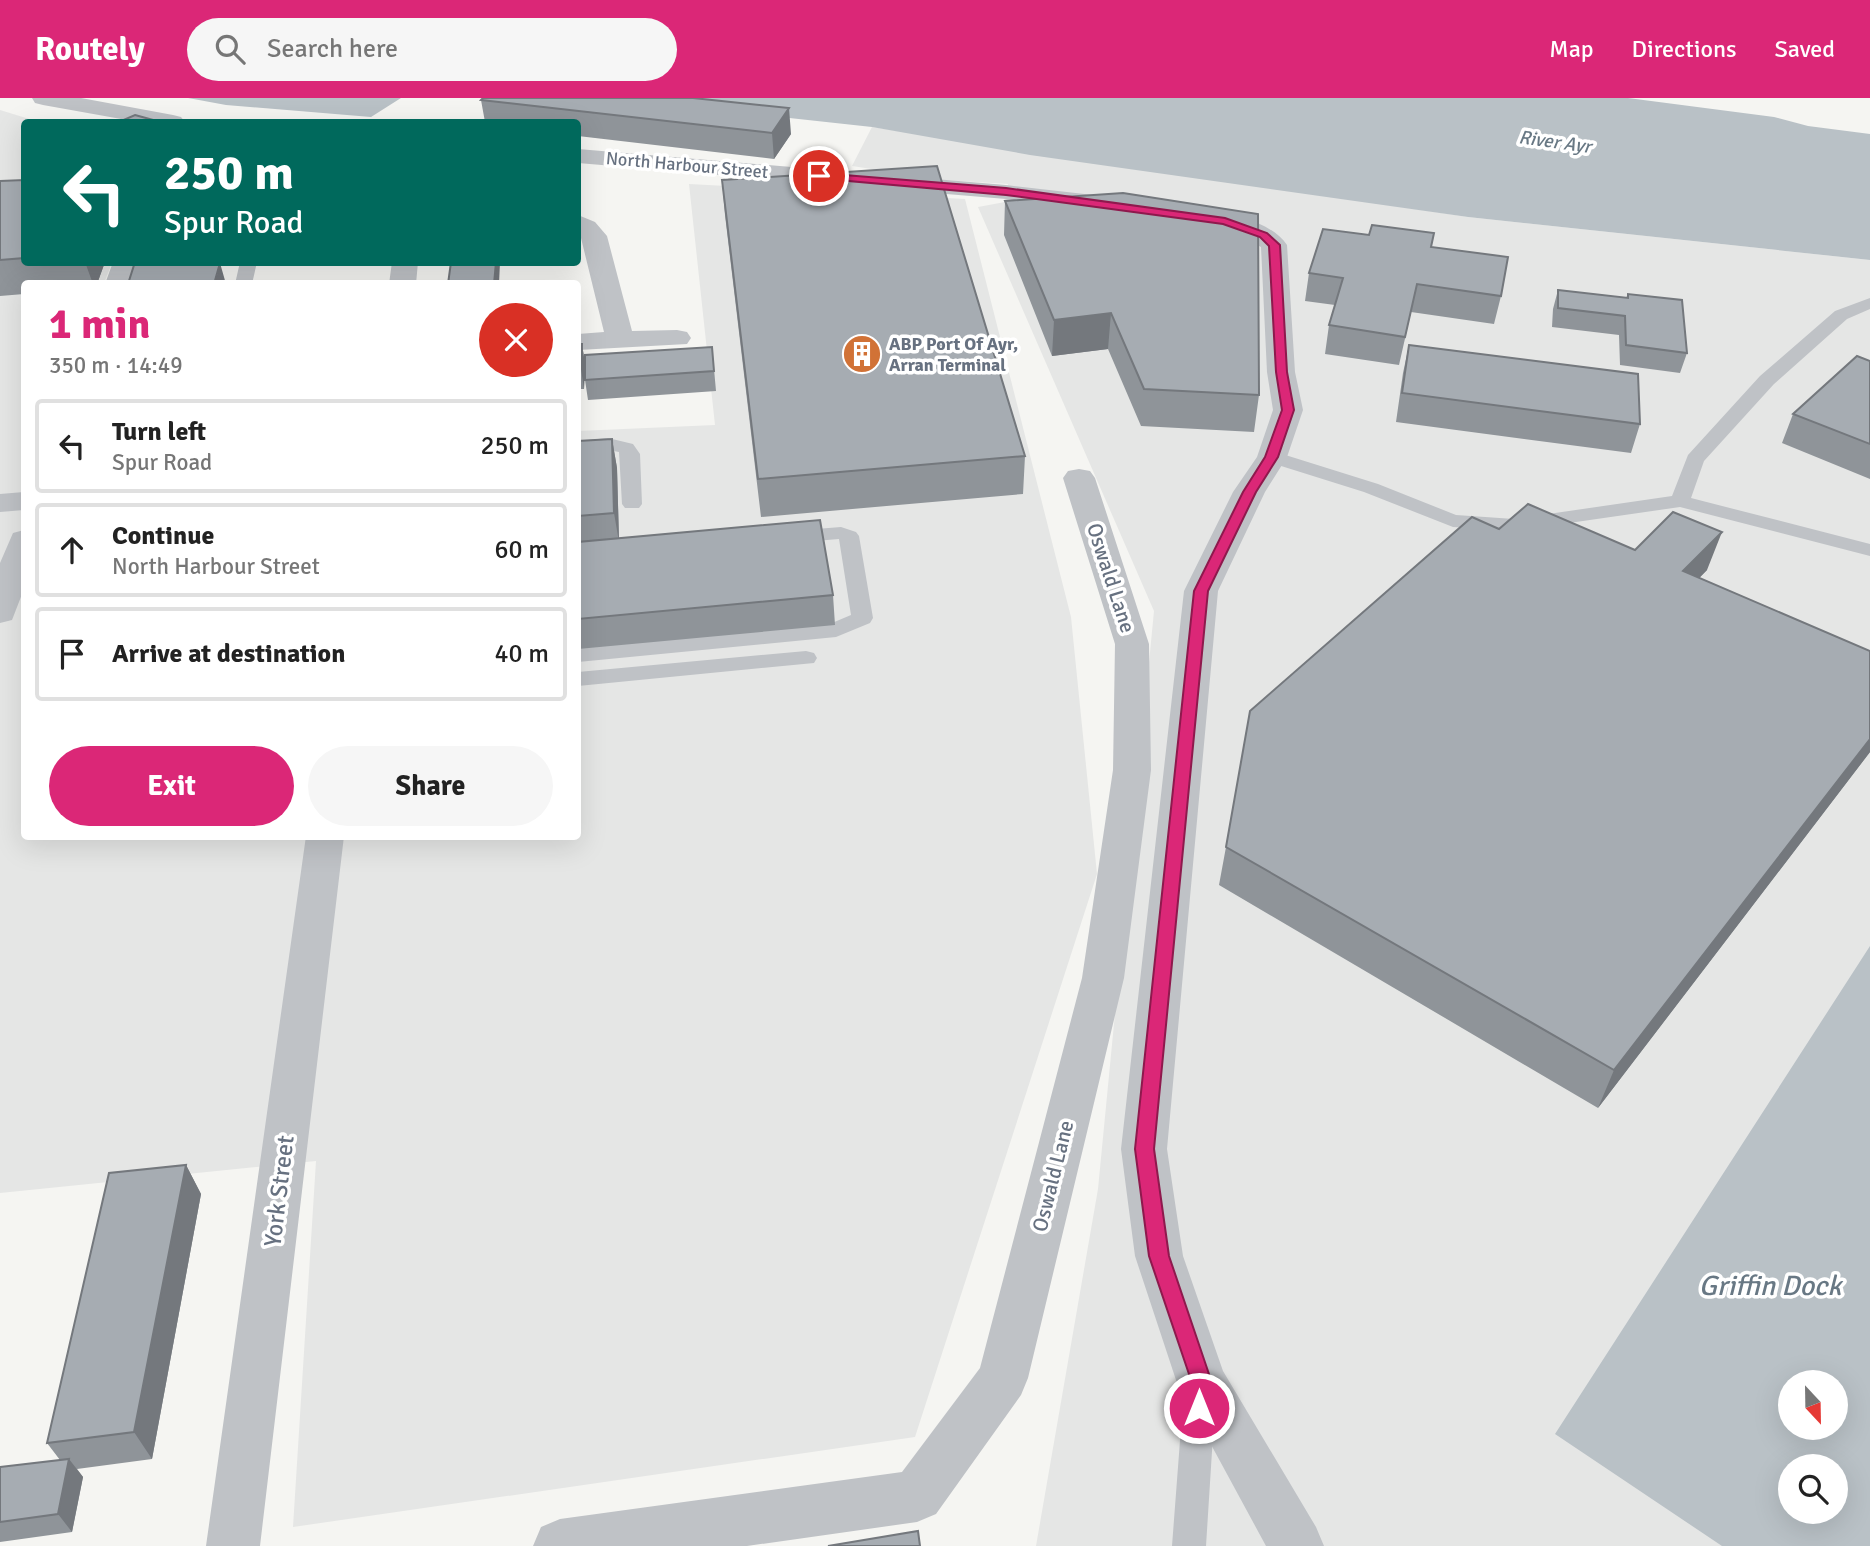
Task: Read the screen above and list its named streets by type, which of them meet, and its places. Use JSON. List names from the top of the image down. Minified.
{"streets":{"street":["North Harbour Street","Oswald Lane","York Street"]},"water":["River Ayr","Griffin Dock"],"places":{"building":["ABP Port Of Ayr, Arran Terminal"]},"north":"bottom","page":{"header":"Routely","search":"Search here","nav":["Map","Directions","Saved"],"turn":["250 m","Spur Road"],"heading":["1 min","350 m · 14:49"],"list":[{"name":"Turn left","note":"Spur Road","value":"250 m"},{"name":"Continue","note":"North Harbour Street","value":"60 m"},{"name":"Arrive at destination","value":"40 m"}],"buttons":["Exit","Share"]}}
